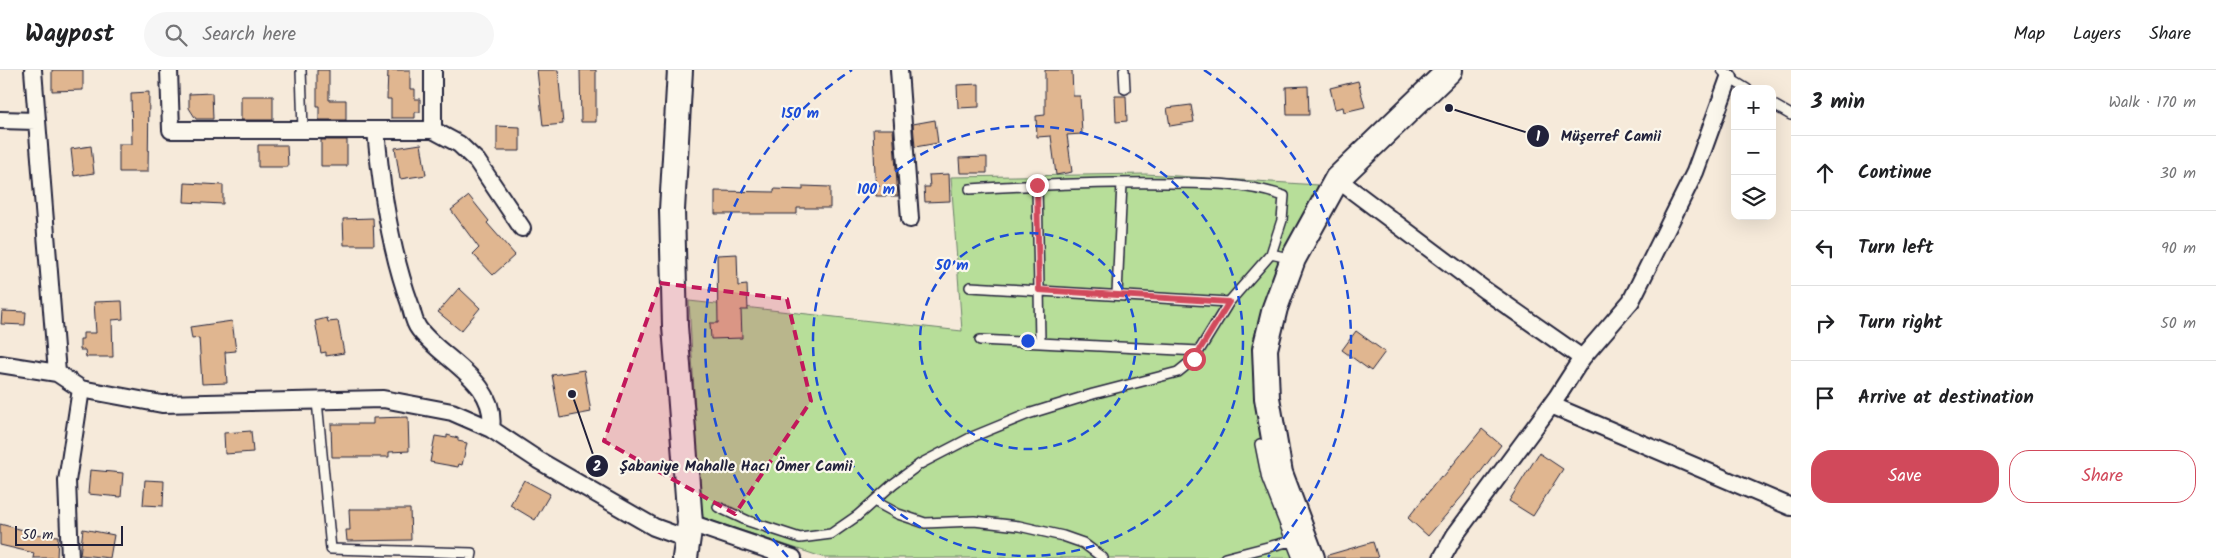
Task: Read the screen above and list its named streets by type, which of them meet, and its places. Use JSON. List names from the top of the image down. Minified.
{"places":["Müşerref Camii","Şabaniye Mahalle Hacı Ömer Camii"],"scale_bar":"50 m","page":{"header":"Waypost","search":"Search here","nav":["Map","Layers","Share"],"heading":["3 min","Walk · 170 m"],"map_buttons":["+","−"],"list":[["Continue","30 m"],["Turn left","90 m"],["Turn right","50 m"],"Arrive at destination"],"buttons":["Save","Share"],"scale":"50 m"},"rings":["150 m","100 m","50 m"]}
